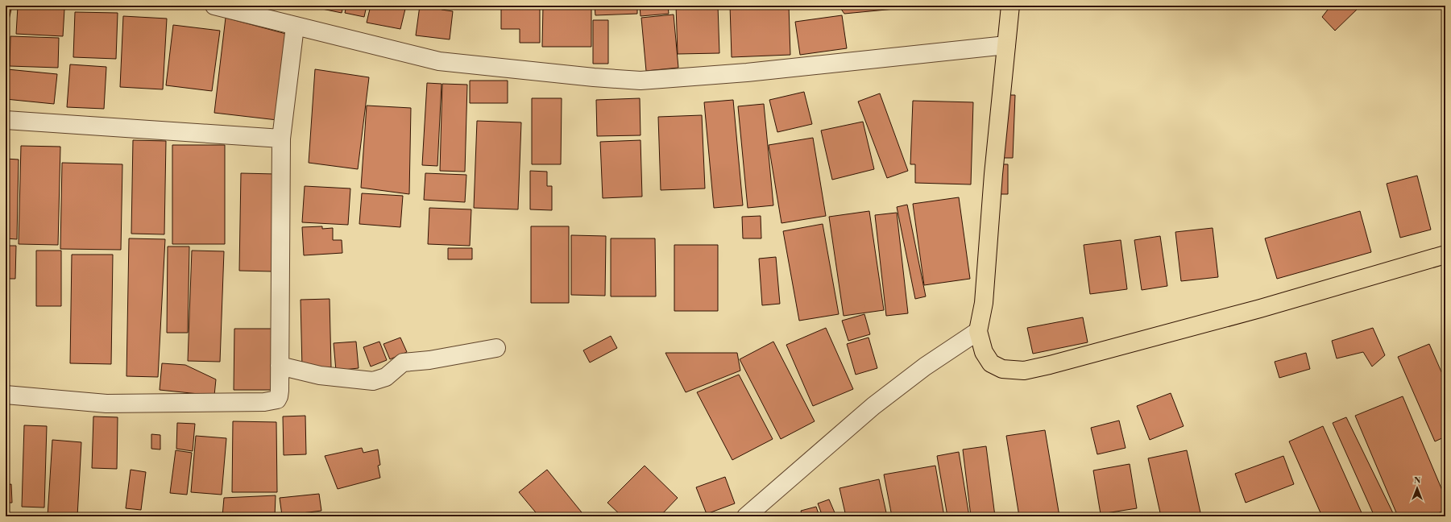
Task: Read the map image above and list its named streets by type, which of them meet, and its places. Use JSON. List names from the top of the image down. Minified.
{"north":"top"}
